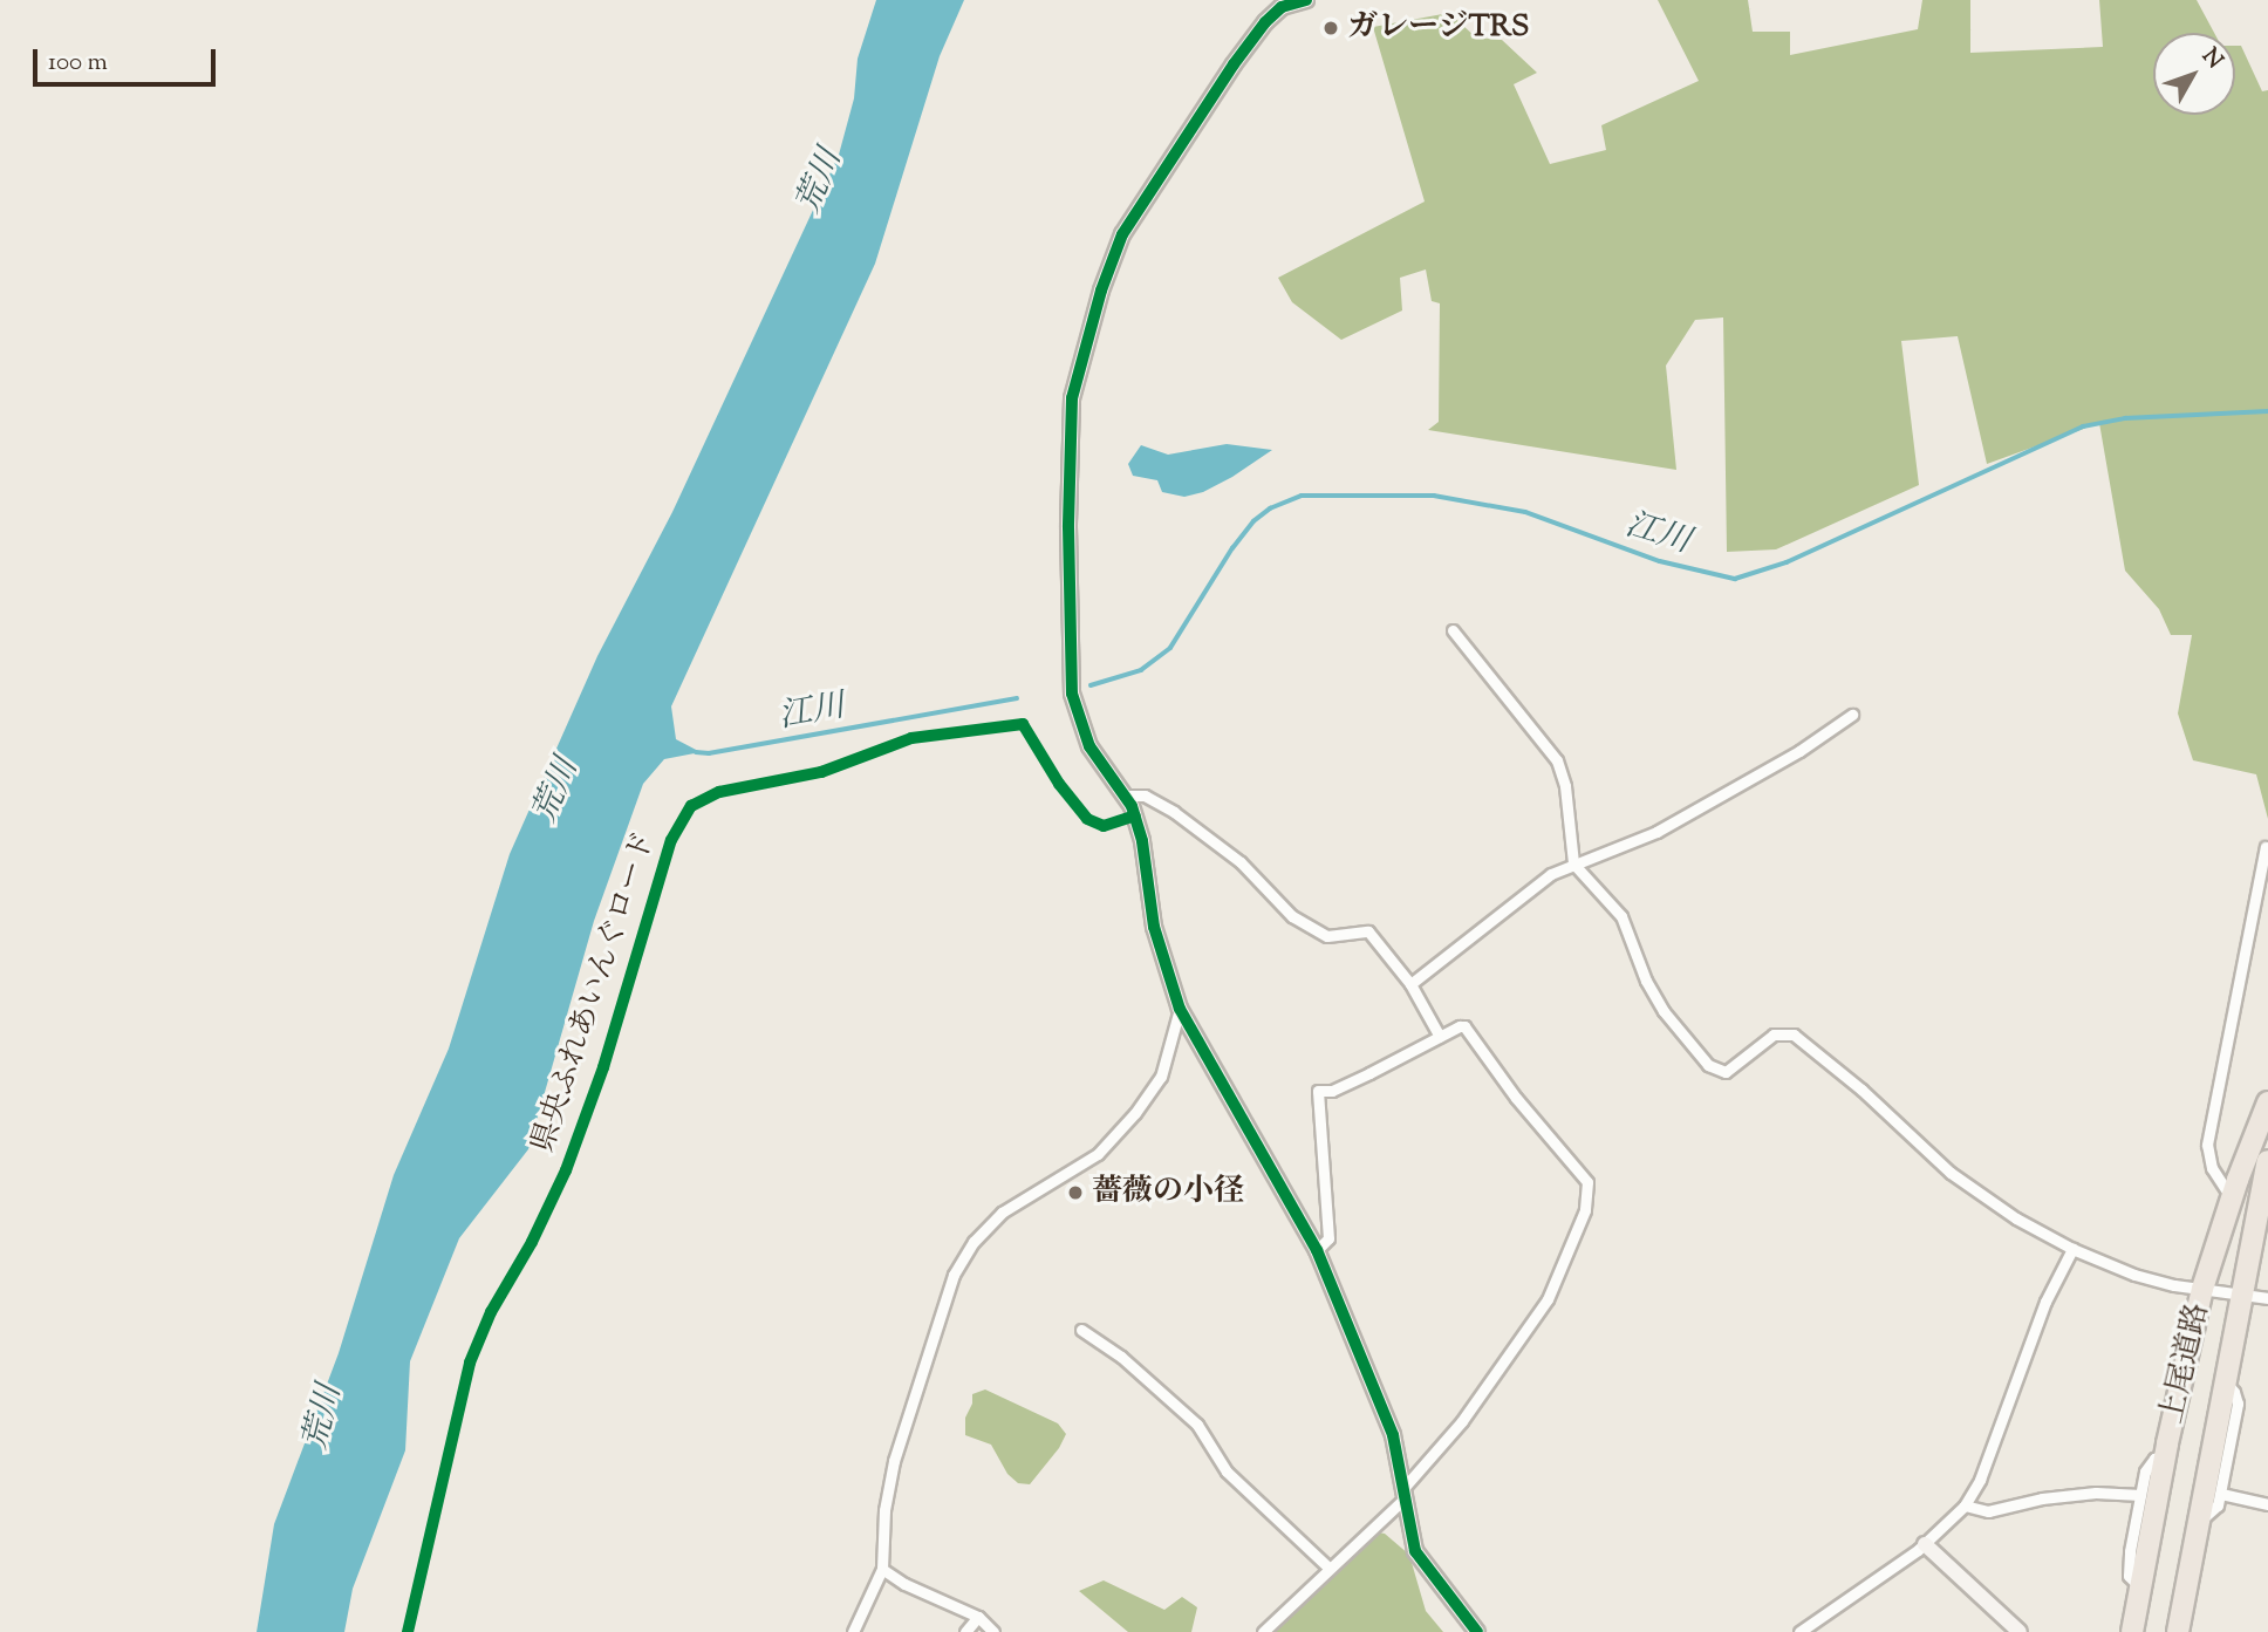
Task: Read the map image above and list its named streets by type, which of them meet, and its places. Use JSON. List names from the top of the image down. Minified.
{"streets":{"highway":["上尾道路"],"cycle path":["県央ふれあいんぐロード"]},"water":["荒川","江川"],"places":["ガレージTRS","薔薇の小径"],"scale_bar":"100 m","north":"top right"}
